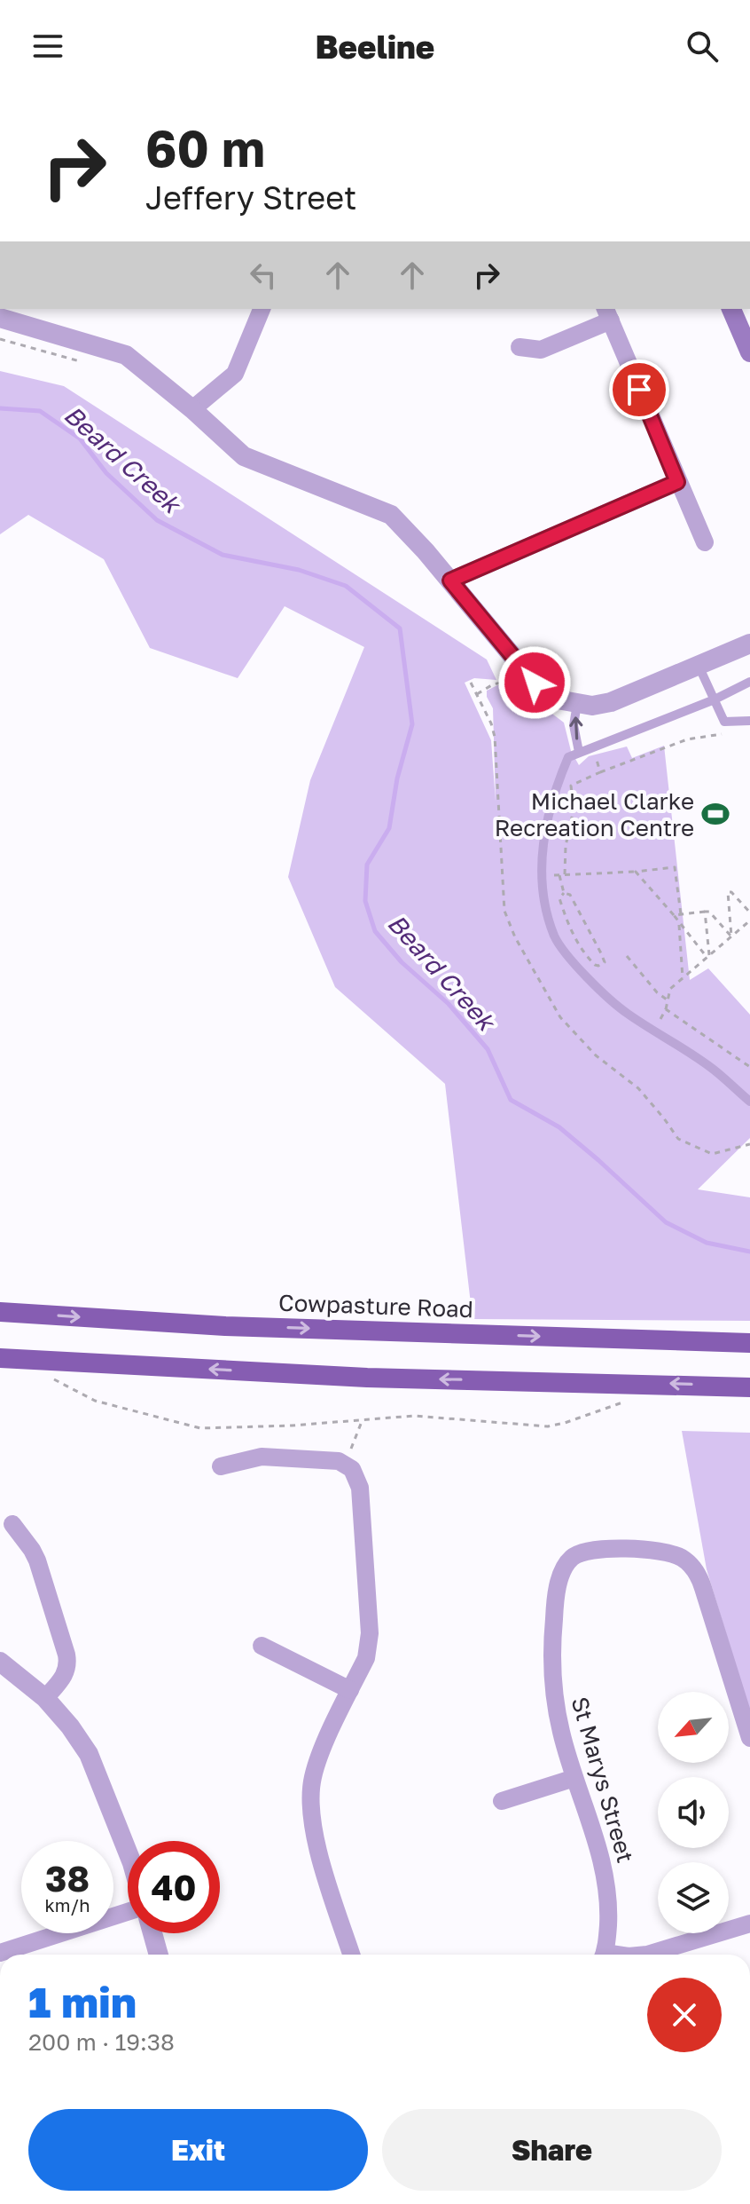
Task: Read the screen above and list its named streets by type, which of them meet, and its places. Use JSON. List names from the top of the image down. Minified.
{"streets":{"main road":["Cowpasture Road"],"street":["St Marys Street"]},"water":["Beard Creek"],"places":{"sports":["Michael Clarke Recreation Centre"]},"north":"bottom left","page":{"header":"Beeline","turn":["60 m","Jeffery Street"],"speed":"38 km/h","limit":"40","heading":["1 min","200 m · 19:38"],"buttons":["Exit","Share"]}}
